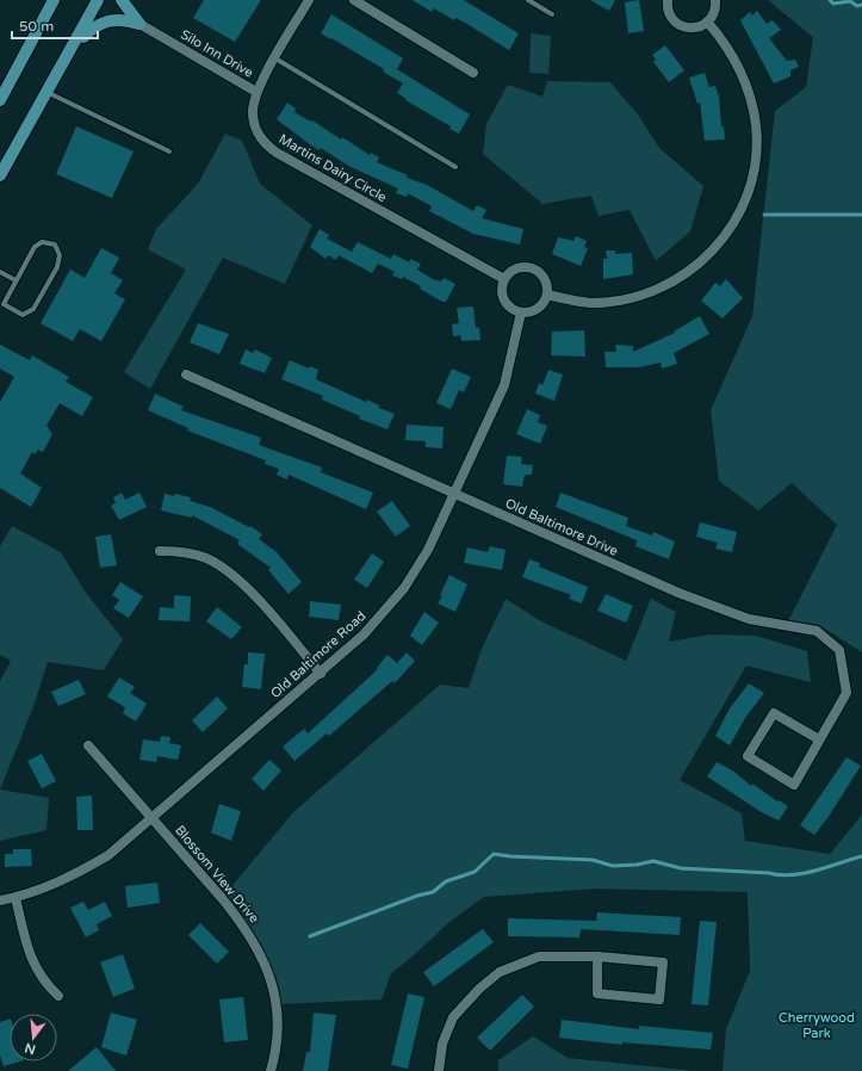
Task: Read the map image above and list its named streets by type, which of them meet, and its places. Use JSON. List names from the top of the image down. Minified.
{"streets":{"street":["Silo Inn Drive","Martins Dairy Circle","Old Baltimore Drive","Old Baltimore Road","Blossom View Drive"]},"crossings":[["Silo Inn Drive","Martins Dairy Circle"],["Martins Dairy Circle","Old Baltimore Road"],["Old Baltimore Drive","Old Baltimore Road"],["Old Baltimore Road","Blossom View Drive"]],"parks":["Cherrywood Park"],"scale_bar":"50 m","north":"bottom"}
